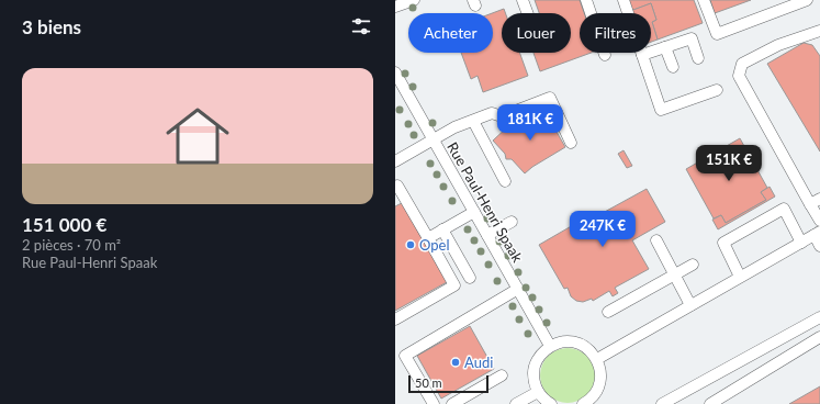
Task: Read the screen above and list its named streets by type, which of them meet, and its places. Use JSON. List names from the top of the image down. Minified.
{"streets":{"street":["Rue Paul-Henri Spaak"]},"places":["Opel","Audi"],"scale_bar":"50 m","page":{"heading":"3 biens","chip":["Acheter","Louer","Filtres"],"list":[{"name":"151 000 €","note":"2 pièces · 70 m² · Rue Paul-Henri Spaak"}],"price":["181K €","151K €","247K €"],"scale":"50 m"}}
